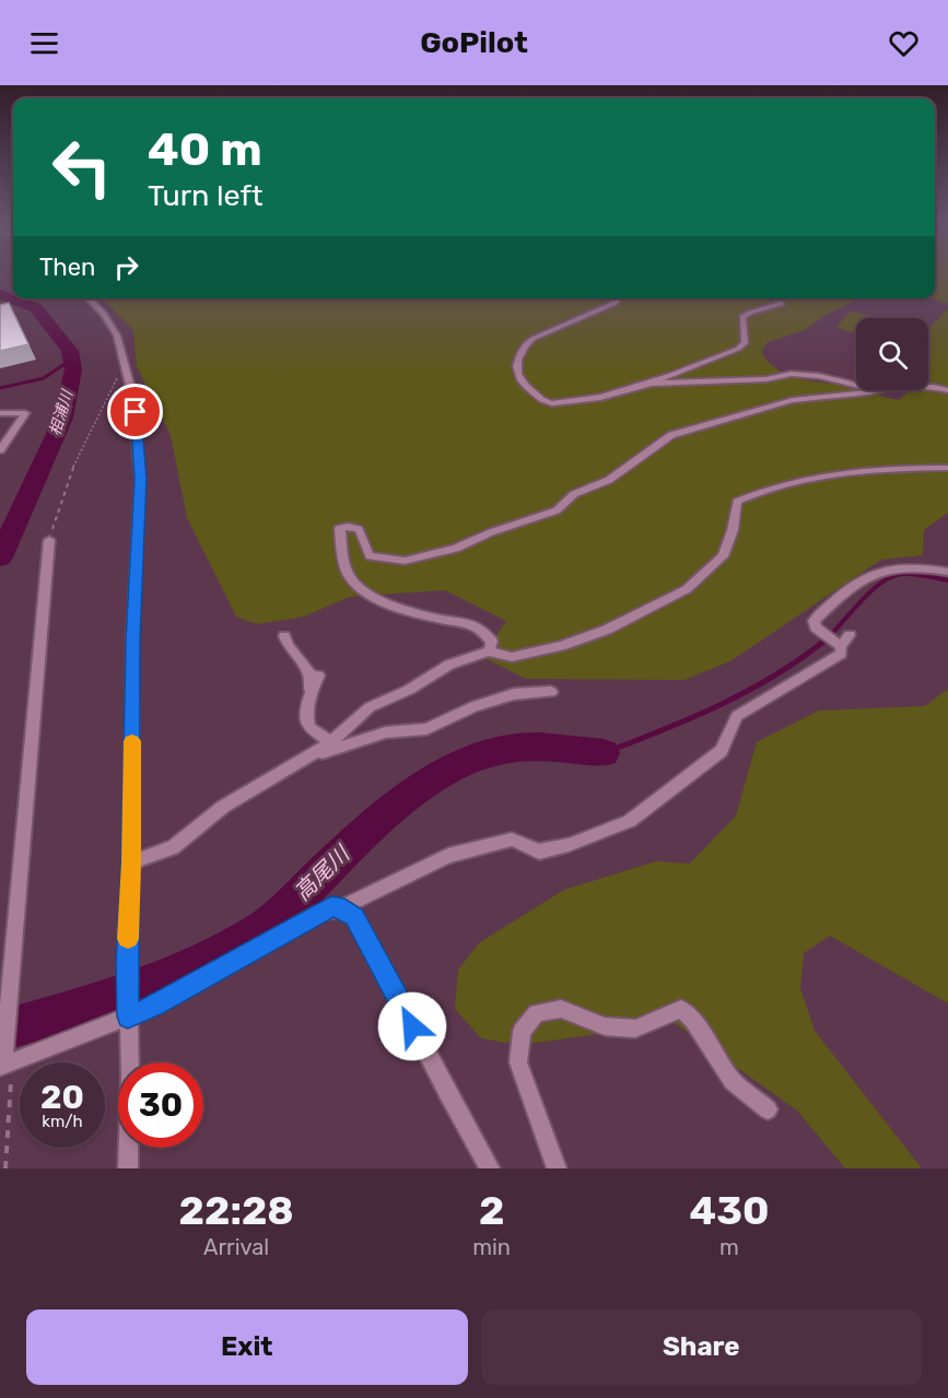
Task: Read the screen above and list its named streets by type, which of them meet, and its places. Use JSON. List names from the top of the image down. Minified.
{"water":["相浦川","高尾川"],"page":{"header":"GoPilot","turn":["40 m","Turn left"],"then":"Then","speed":"20 km/h","limit":"30","eta":["22:28","Arrival","2","min","430","m"],"buttons":["Exit","Share"]}}
